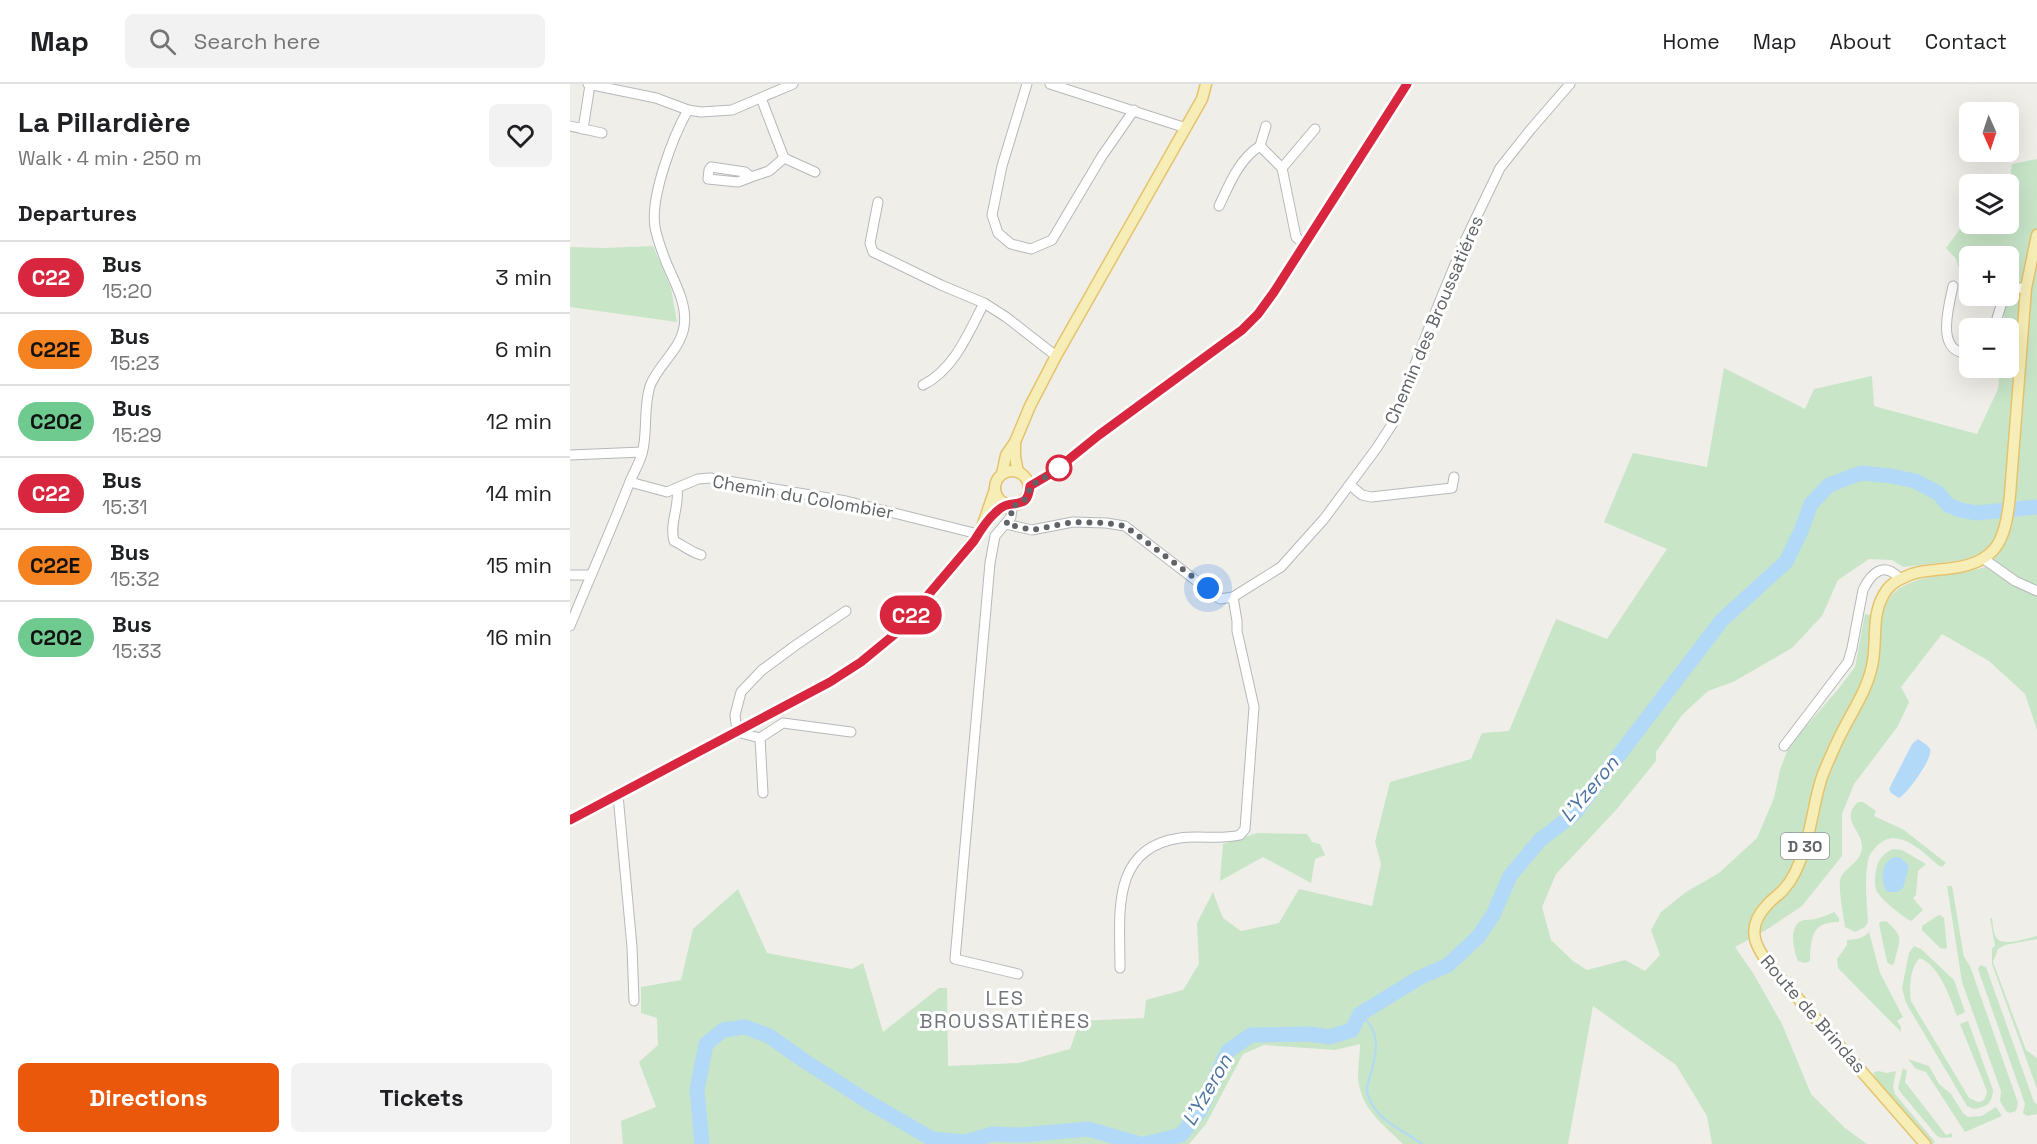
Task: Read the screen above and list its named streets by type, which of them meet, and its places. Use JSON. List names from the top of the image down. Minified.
{"streets":{"main road":["D 30","Route de Brindas"],"street":["Chemin des Broussatiéres","Chemin du Colombier"]},"districts":["LES BROUSSATIÈRES"],"water":["L'Yzeron"],"lines":["bus line C22"],"north":"bottom","page":{"header":"Map","search":"Search here","nav":["Home","Map","About","Contact"],"heading":[["La Pillardière","Walk · 4 min · 250 m"],"Departures"],"on_map":"C22","map_buttons":["+","−"],"list":[{"mark":"C22","name":"Bus","note":"15:20","value":"3 min"},{"mark":"C22E","name":"Bus","note":"15:23","value":"6 min"},{"mark":"C202","name":"Bus","note":"15:29","value":"12 min"},{"mark":"C22","name":"Bus","note":"15:31","value":"14 min"},{"mark":"C22E","name":"Bus","note":"15:32","value":"15 min"},{"mark":"C202","name":"Bus","note":"15:33","value":"16 min"}],"buttons":["Directions","Tickets"]}}
